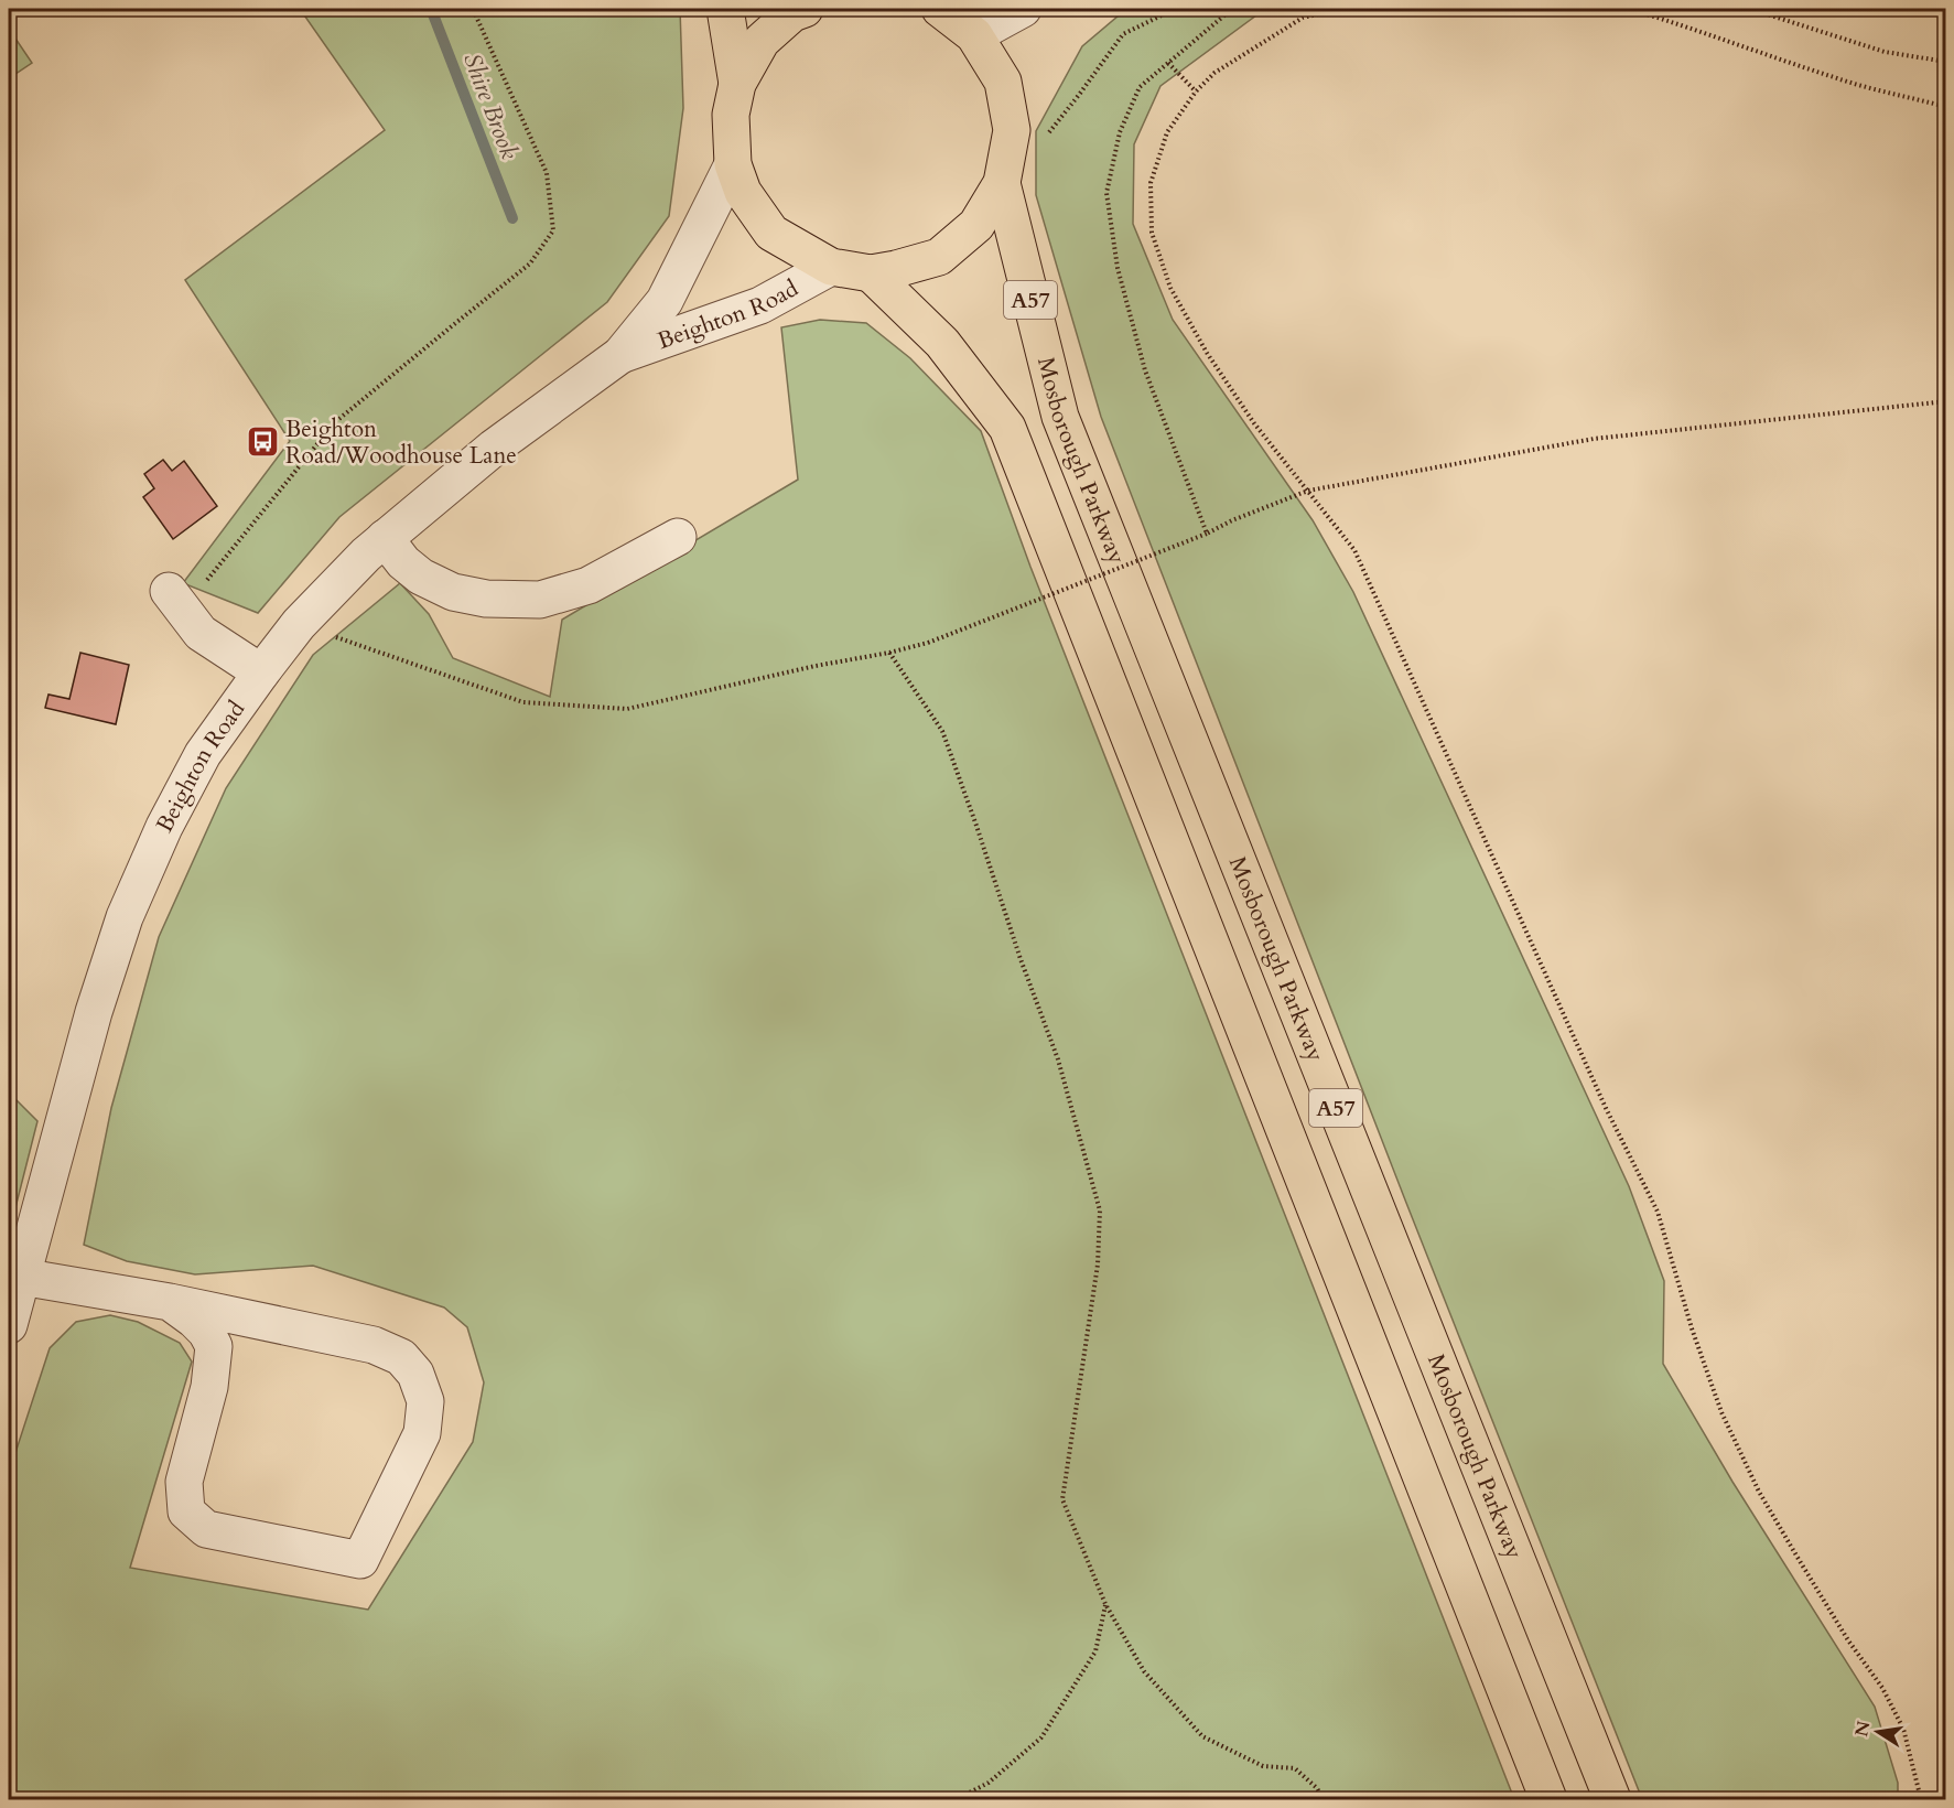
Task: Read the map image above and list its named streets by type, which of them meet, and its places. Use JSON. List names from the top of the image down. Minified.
{"streets":{"highway":["A57","Mosborough Parkway"],"street":["Beighton Road"]},"water":["Shire Brook"],"places":{"bus stop":["Beighton Road/Woodhouse Lane"]},"north":"left"}
